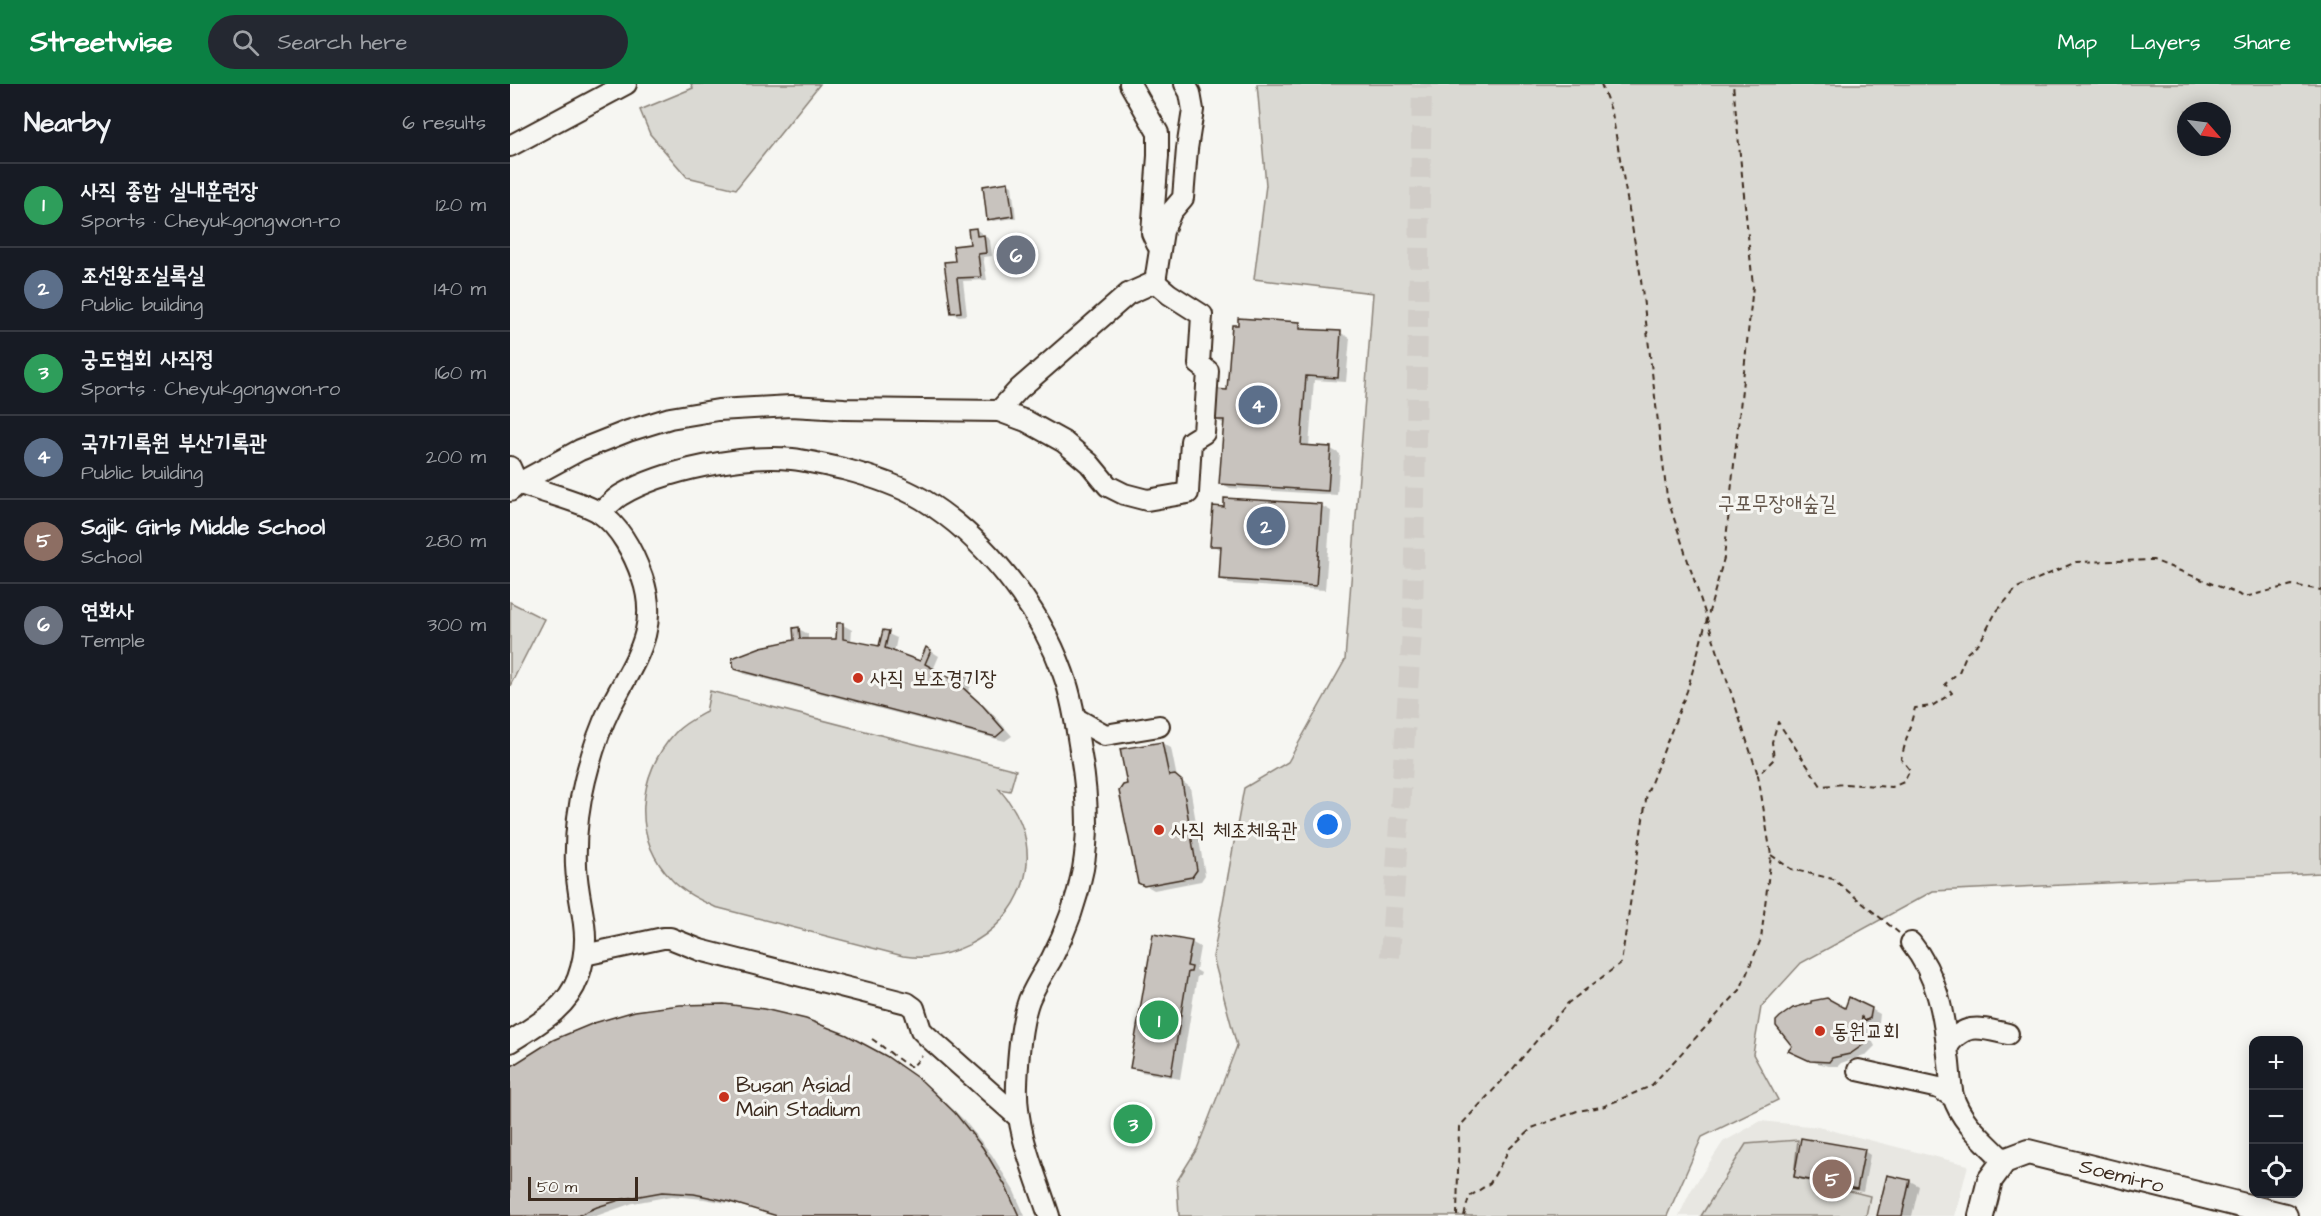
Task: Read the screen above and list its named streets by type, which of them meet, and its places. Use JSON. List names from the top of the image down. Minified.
{"streets":{"main road":["Soemi-ro"]},"parks":["구포무장애숲길"],"places":["사직 보조경기장","사직 체조체육관","동원교회","Busan Asiad Main Stadium"],"scale_bar":"50 m","north":"bottom right","page":{"header":"Streetwise","search":"Search here","nav":["Map","Layers","Share"],"heading":["Nearby","6 results"],"list":[{"mark":"1","name":"사직 종합 실내훈련장","note":"Sports · Cheyukgongwon-ro","value":"120 m"},{"mark":"2","name":"조선왕조실록실","note":"Public building","value":"140 m"},{"mark":"3","name":"궁도협회 사직정","note":"Sports · Cheyukgongwon-ro","value":"160 m"},{"mark":"4","name":"국가기록원 부산기록관","note":"Public building","value":"200 m"},{"mark":"5","name":"Sajik Girls Middle School","note":"School","value":"280 m"},{"mark":"6","name":"연화사","note":"Temple","value":"300 m"}],"pins":["6","4","2","1","3","5"],"map_buttons":["+","−"],"scale":"50 m"}}
